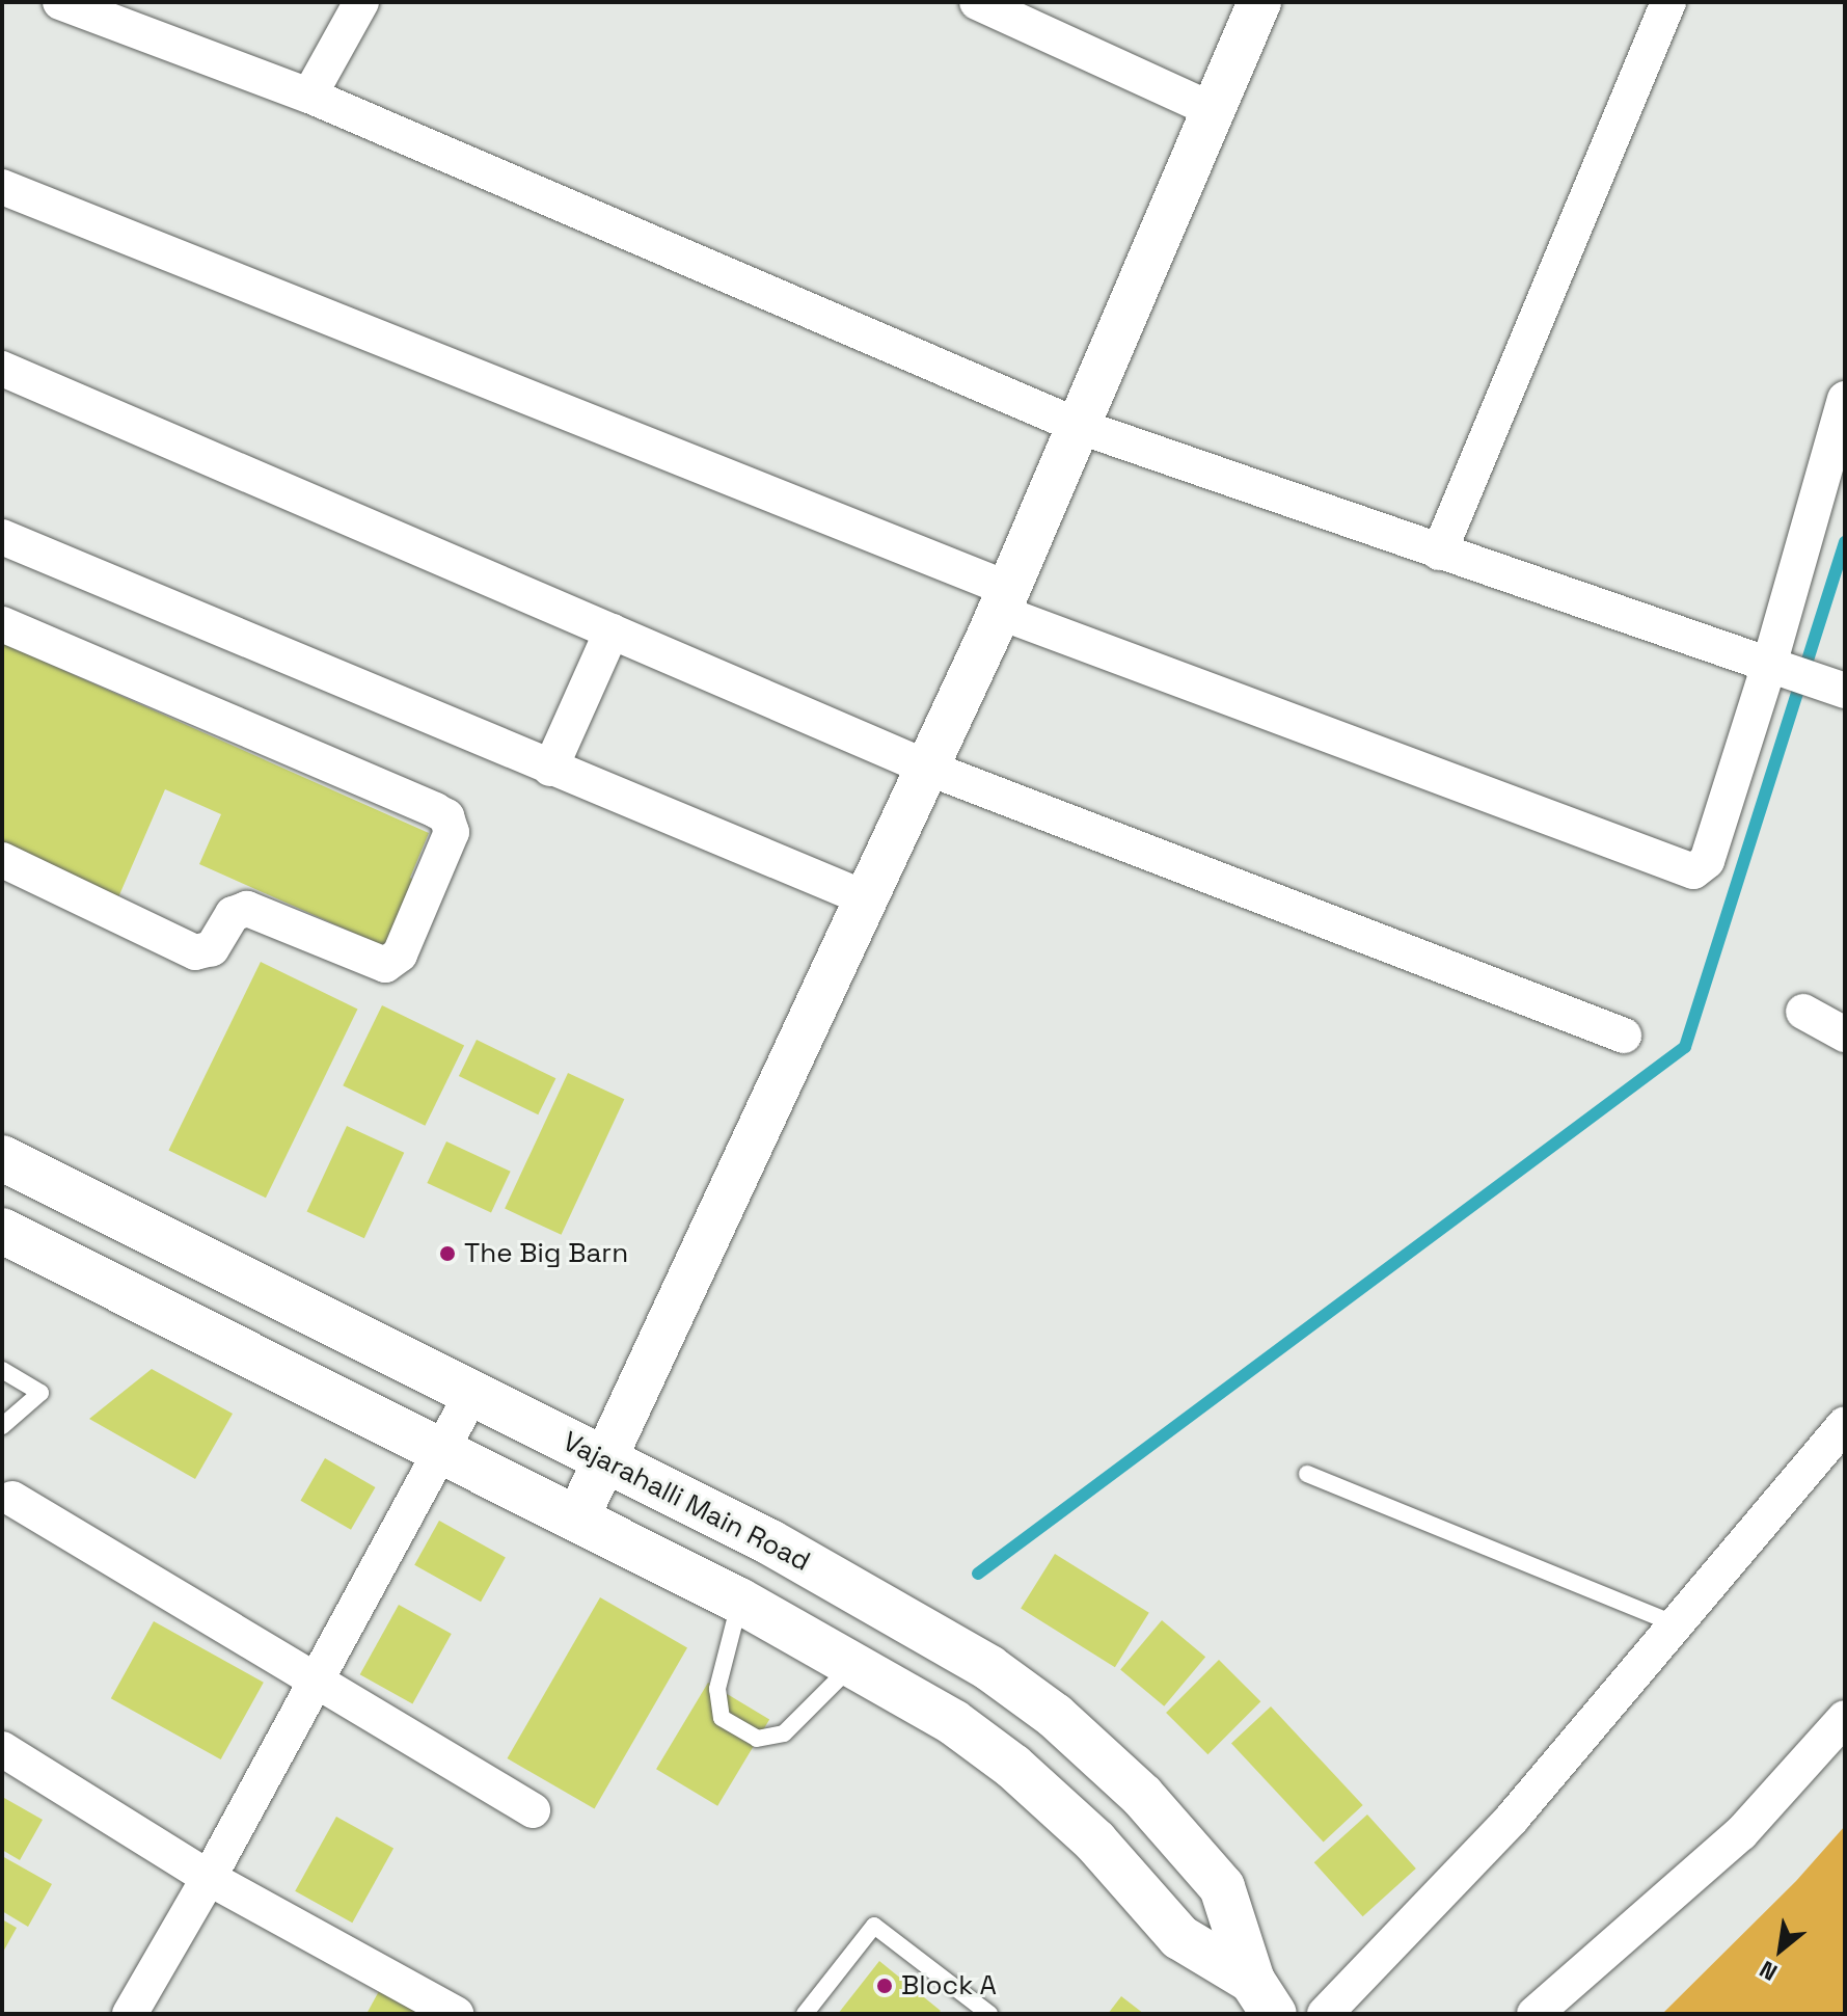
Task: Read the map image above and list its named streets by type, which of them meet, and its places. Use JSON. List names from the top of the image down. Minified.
{"streets":{"main road":["Vajarahalli Main Road"]},"places":["The Big Barn","Block A"],"north":"bottom left"}
